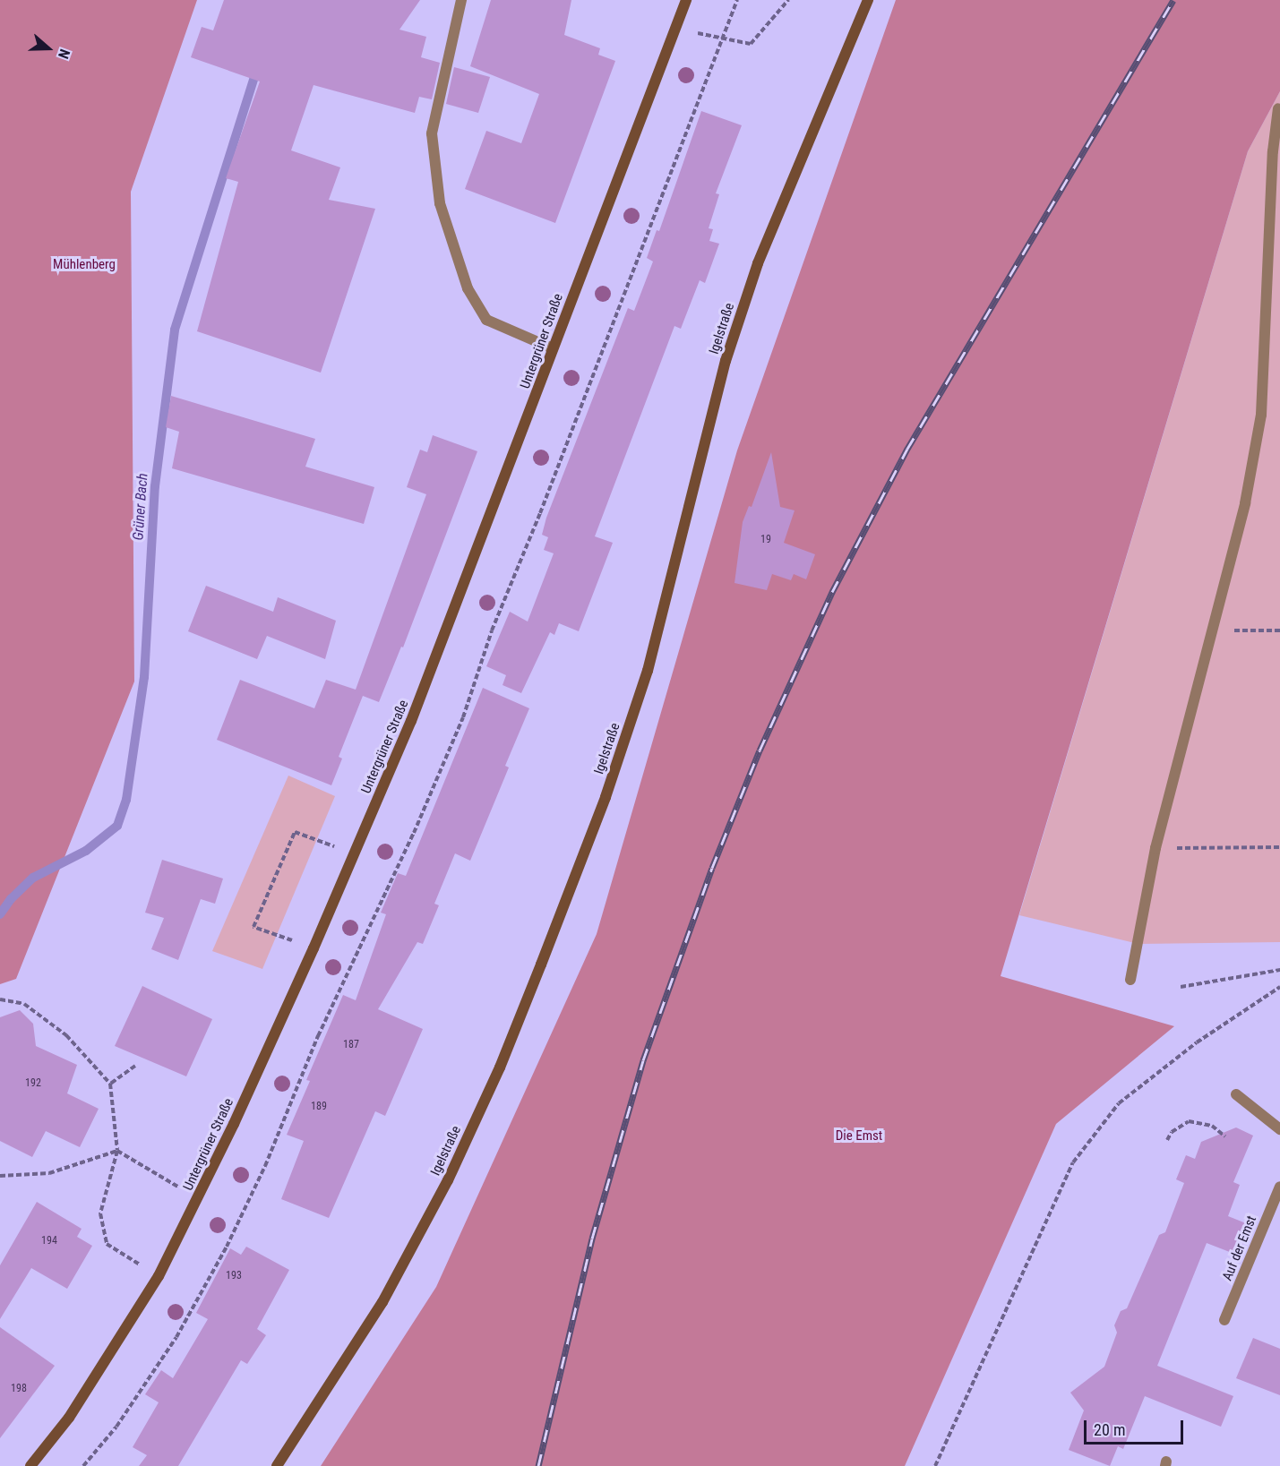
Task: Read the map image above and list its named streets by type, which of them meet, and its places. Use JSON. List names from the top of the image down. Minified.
{"streets":{"main road":["Igelstraße","Untergrüner Straße"],"street":["Auf der Emst"]},"water":["Grüner Bach"],"parks":["Mühlenberg","Die Emst"],"house_numbers":["19","187","192","189","194","193","198"],"scale_bar":"20 m","north":"right"}
